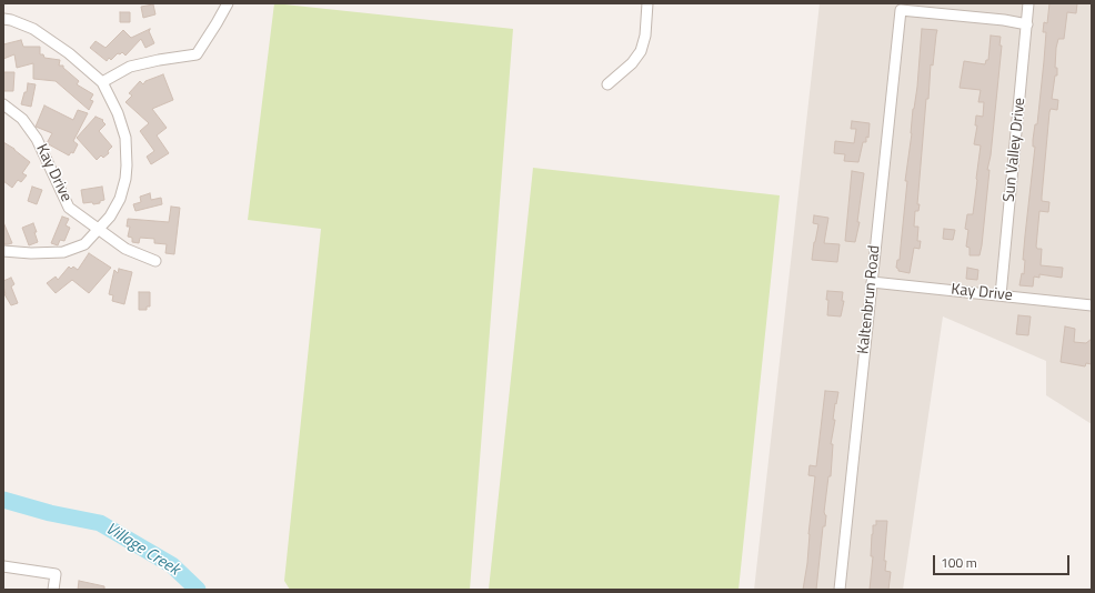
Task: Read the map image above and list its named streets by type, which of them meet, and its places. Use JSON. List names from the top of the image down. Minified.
{"streets":{"street":["Sun Valley Drive","Kay Drive","Kaltenbrun Road"]},"crossings":[["Sun Valley Drive","Kay Drive"],["Sun Valley Drive","Kaltenbrun Road"],["Kay Drive","Kaltenbrun Road"]],"water":["Village Creek"],"scale_bar":"100 m"}
